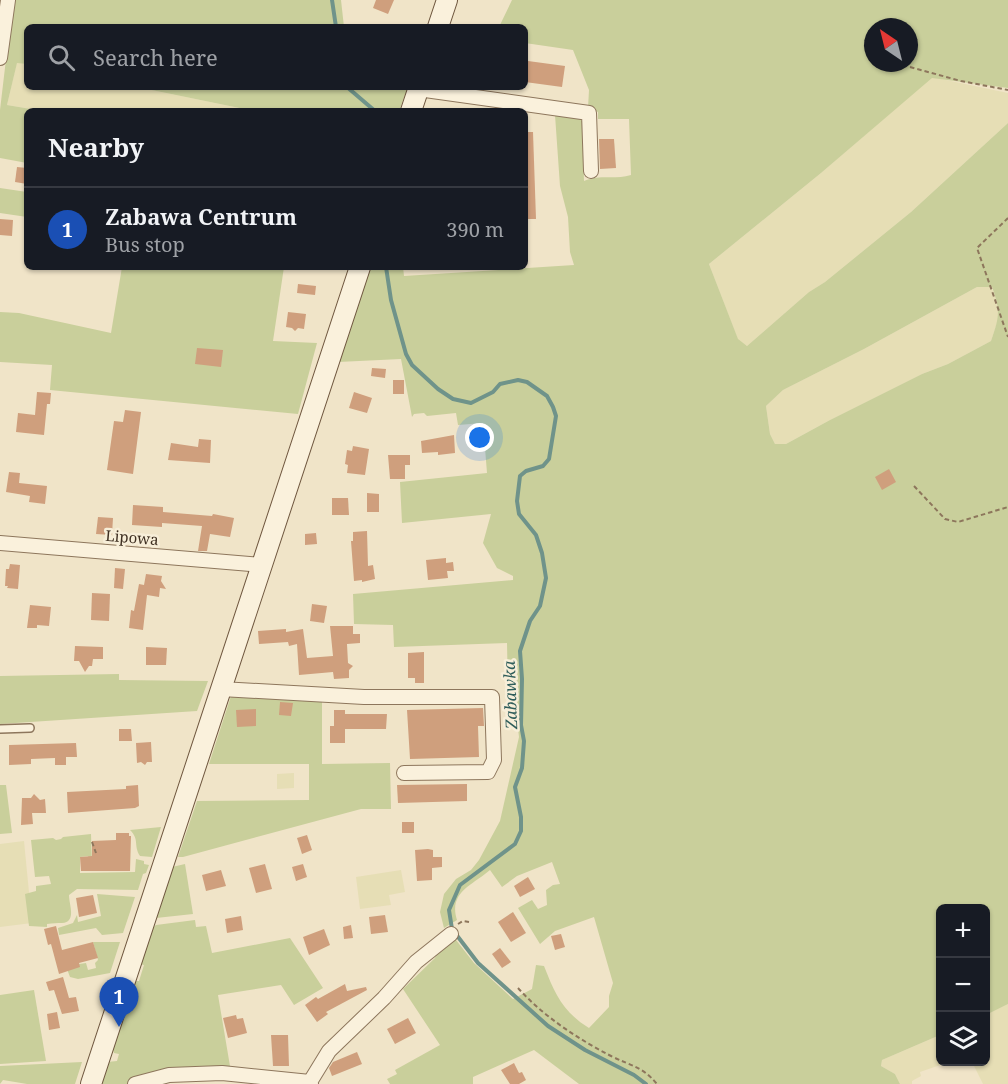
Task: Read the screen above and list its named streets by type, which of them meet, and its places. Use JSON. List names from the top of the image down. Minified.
{"streets":{"street":["Lipowa"]},"water":["Zabawka"],"north":"top left","page":{"search":"Search here","heading":"Nearby","list":[{"mark":"1","name":"Zabawa Centrum","note":"Bus stop","value":"390 m"}],"map_buttons":["+","−"],"pins":"1"}}
